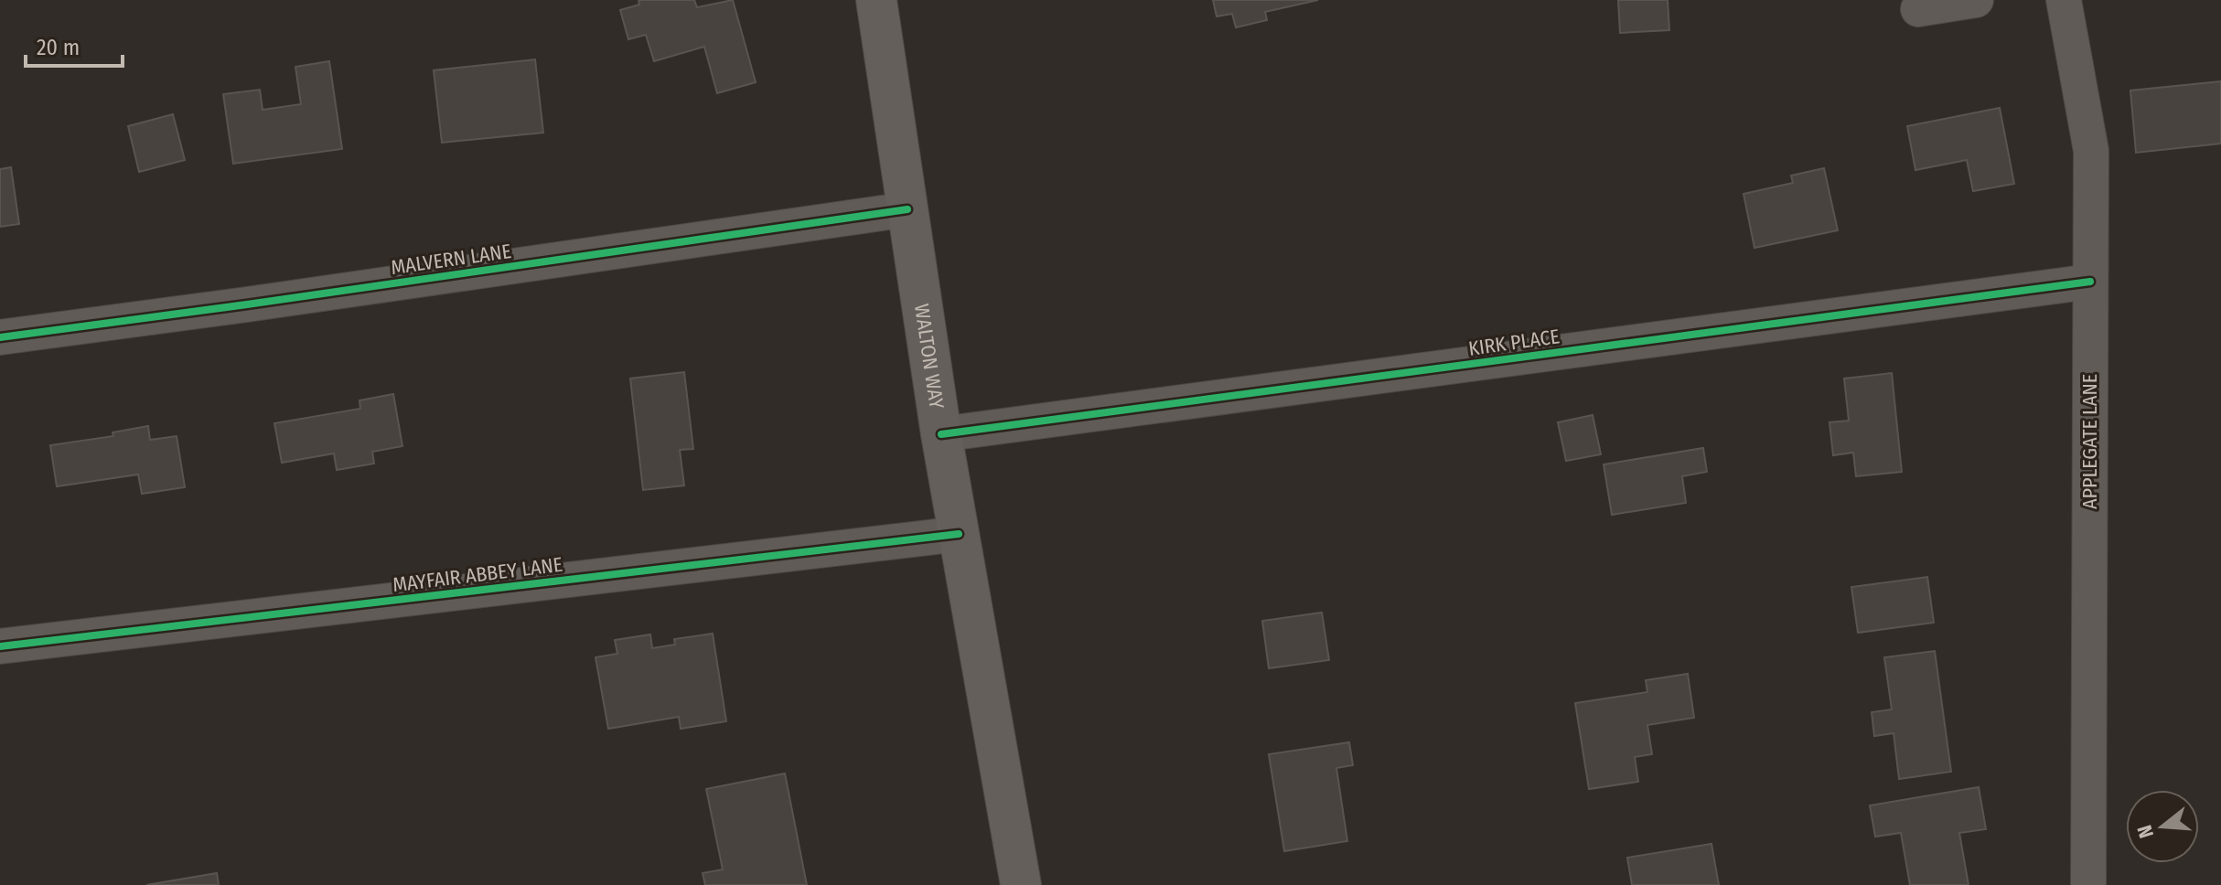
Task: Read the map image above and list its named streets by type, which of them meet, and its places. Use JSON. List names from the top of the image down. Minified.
{"streets":{"main road":["WALTON WAY"],"street":["MALVERN LANE","KIRK PLACE","APPLEGATE LANE","MAYFAIR ABBEY LANE"]},"crossings":[["MALVERN LANE","WALTON WAY"],["KIRK PLACE","WALTON WAY"],["KIRK PLACE","APPLEGATE LANE"],["WALTON WAY","MAYFAIR ABBEY LANE"]],"scale_bar":"20 m","north":"left"}
